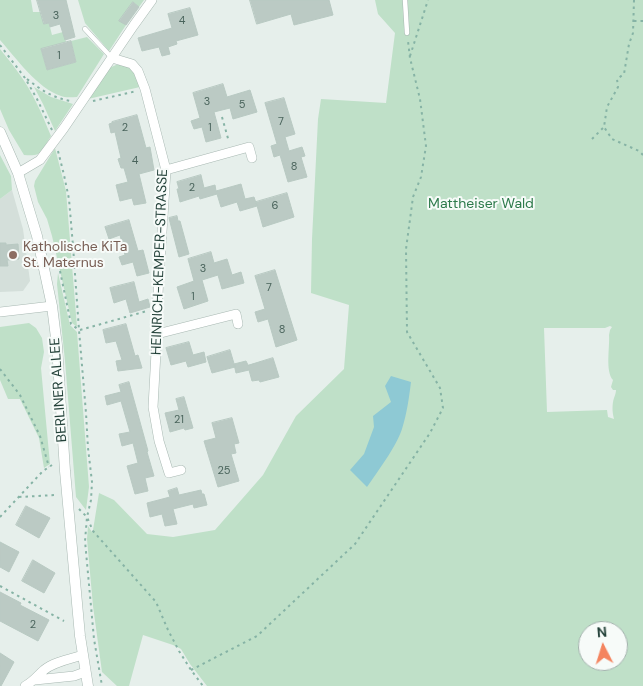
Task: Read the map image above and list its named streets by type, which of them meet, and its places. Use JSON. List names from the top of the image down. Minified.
{"streets":{"street":["HEINRICH-KEMPER-STRASSE","BERLINER ALLEE"]},"parks":["Mattheiser Wald"],"places":["Katholische KiTa St. Maternus"],"house_numbers":["3","4","1","3","5","7","2","1","4","8","2","6","3","7","1","8","21","25","2"],"north":"top"}
